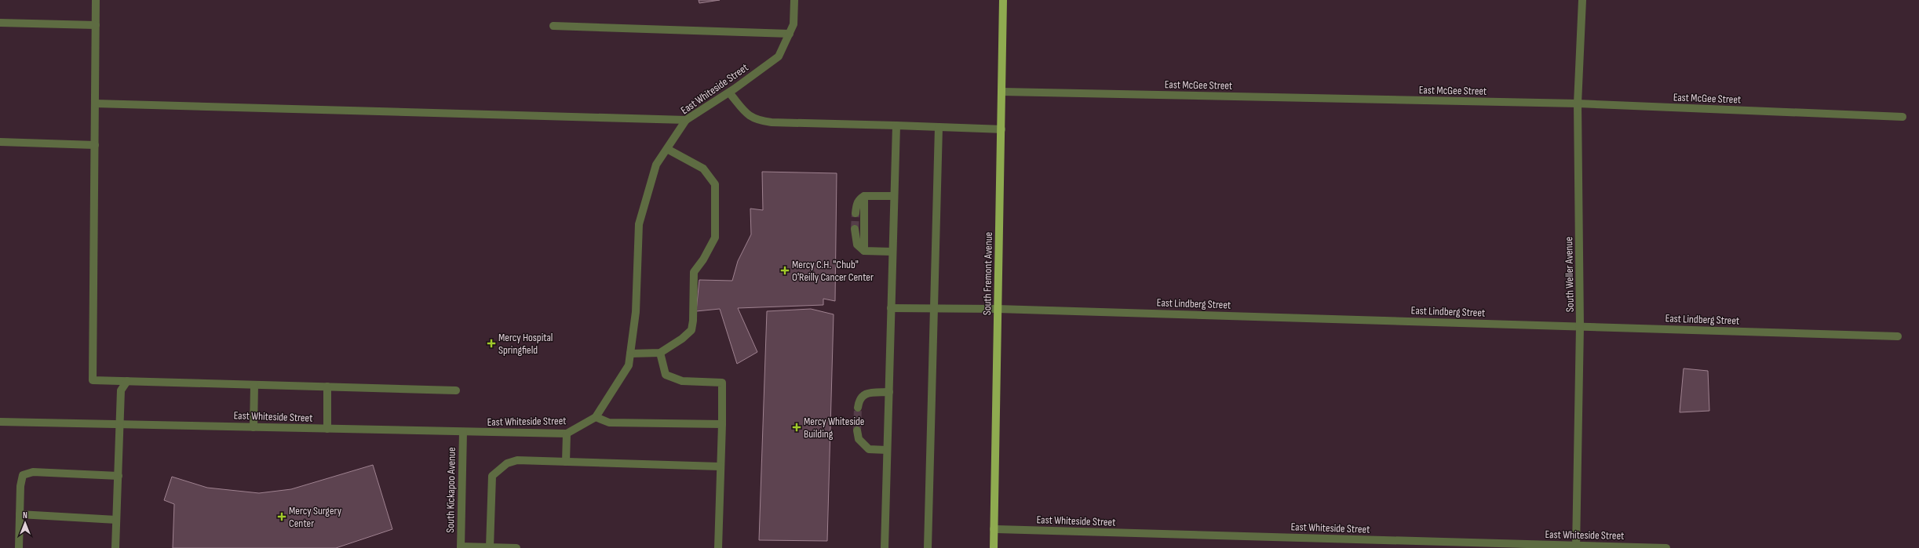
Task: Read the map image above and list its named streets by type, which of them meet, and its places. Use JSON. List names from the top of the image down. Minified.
{"streets":{"main road":["South Fremont Avenue"],"street":["East McGee Street","East Whiteside Street","South Weller Avenue","East Lindberg Street","South Kickapoo Avenue"]},"crossings":[["East McGee Street","South Fremont Avenue"],["East McGee Street","South Weller Avenue"],["East Whiteside Street","South Fremont Avenue"],["East Whiteside Street","South Weller Avenue"],["East Whiteside Street","South Kickapoo Avenue"],["South Fremont Avenue","East Lindberg Street"],["South Weller Avenue","East Lindberg Street"]],"places":{"health":["Mercy C.H. \"Chub\" O'Reilly Cancer Center","Mercy Hospital Springfield","Mercy Whiteside Building","Mercy Surgery Center"]},"north":"top"}
